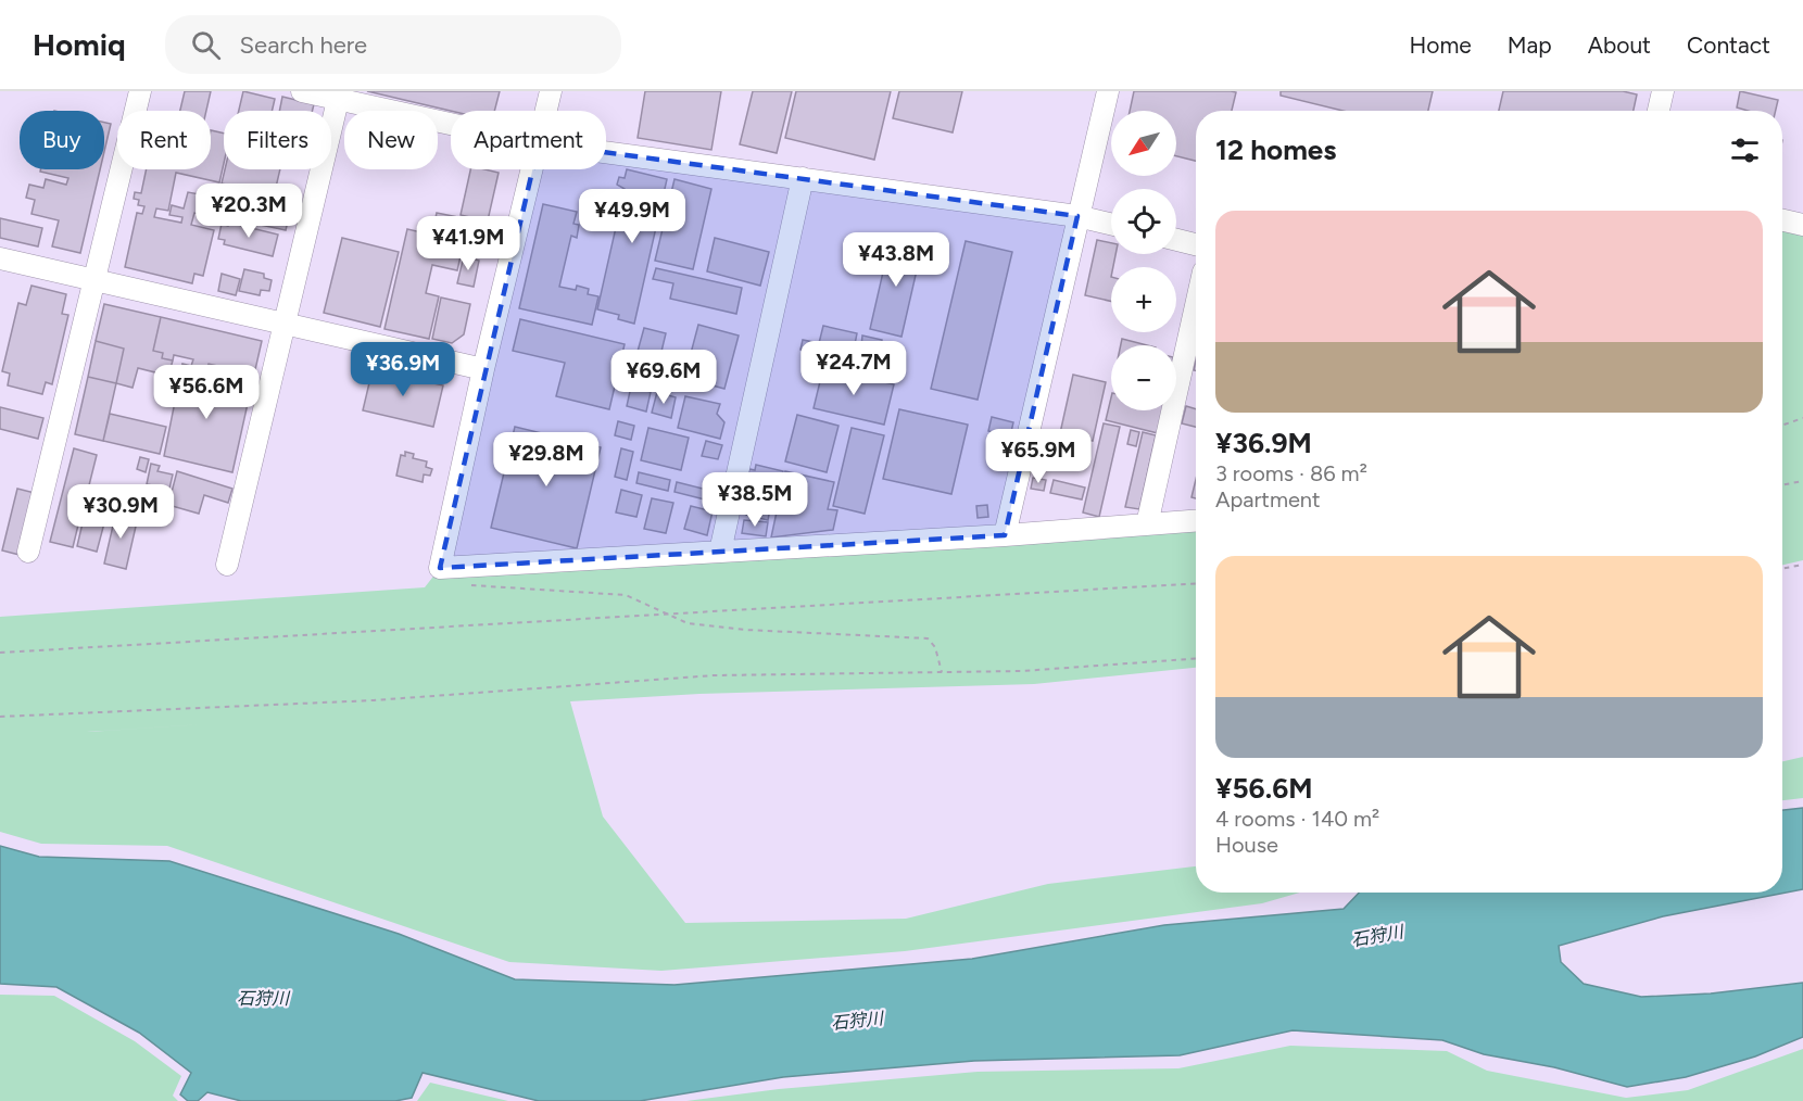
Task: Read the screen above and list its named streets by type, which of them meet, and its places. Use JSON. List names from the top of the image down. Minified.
{"water":["石狩川"],"north":"bottom left","page":{"header":"Homiq","search":"Search here","nav":["Home","Map","About","Contact"],"map_buttons":["+","−"],"chip":["Buy","Rent","Filters","New","Apartment"],"heading":"12 homes","price":["¥20.3M","¥49.9M","¥41.9M","¥43.8M","¥24.7M","¥36.9M","¥69.6M","¥56.6M","¥65.9M","¥29.8M","¥38.5M","¥30.9M"],"list":[{"name":"¥36.9M","note":"3 rooms · 86 m² · Apartment"},{"name":"¥56.6M","note":"4 rooms · 140 m² · House"}]}}
